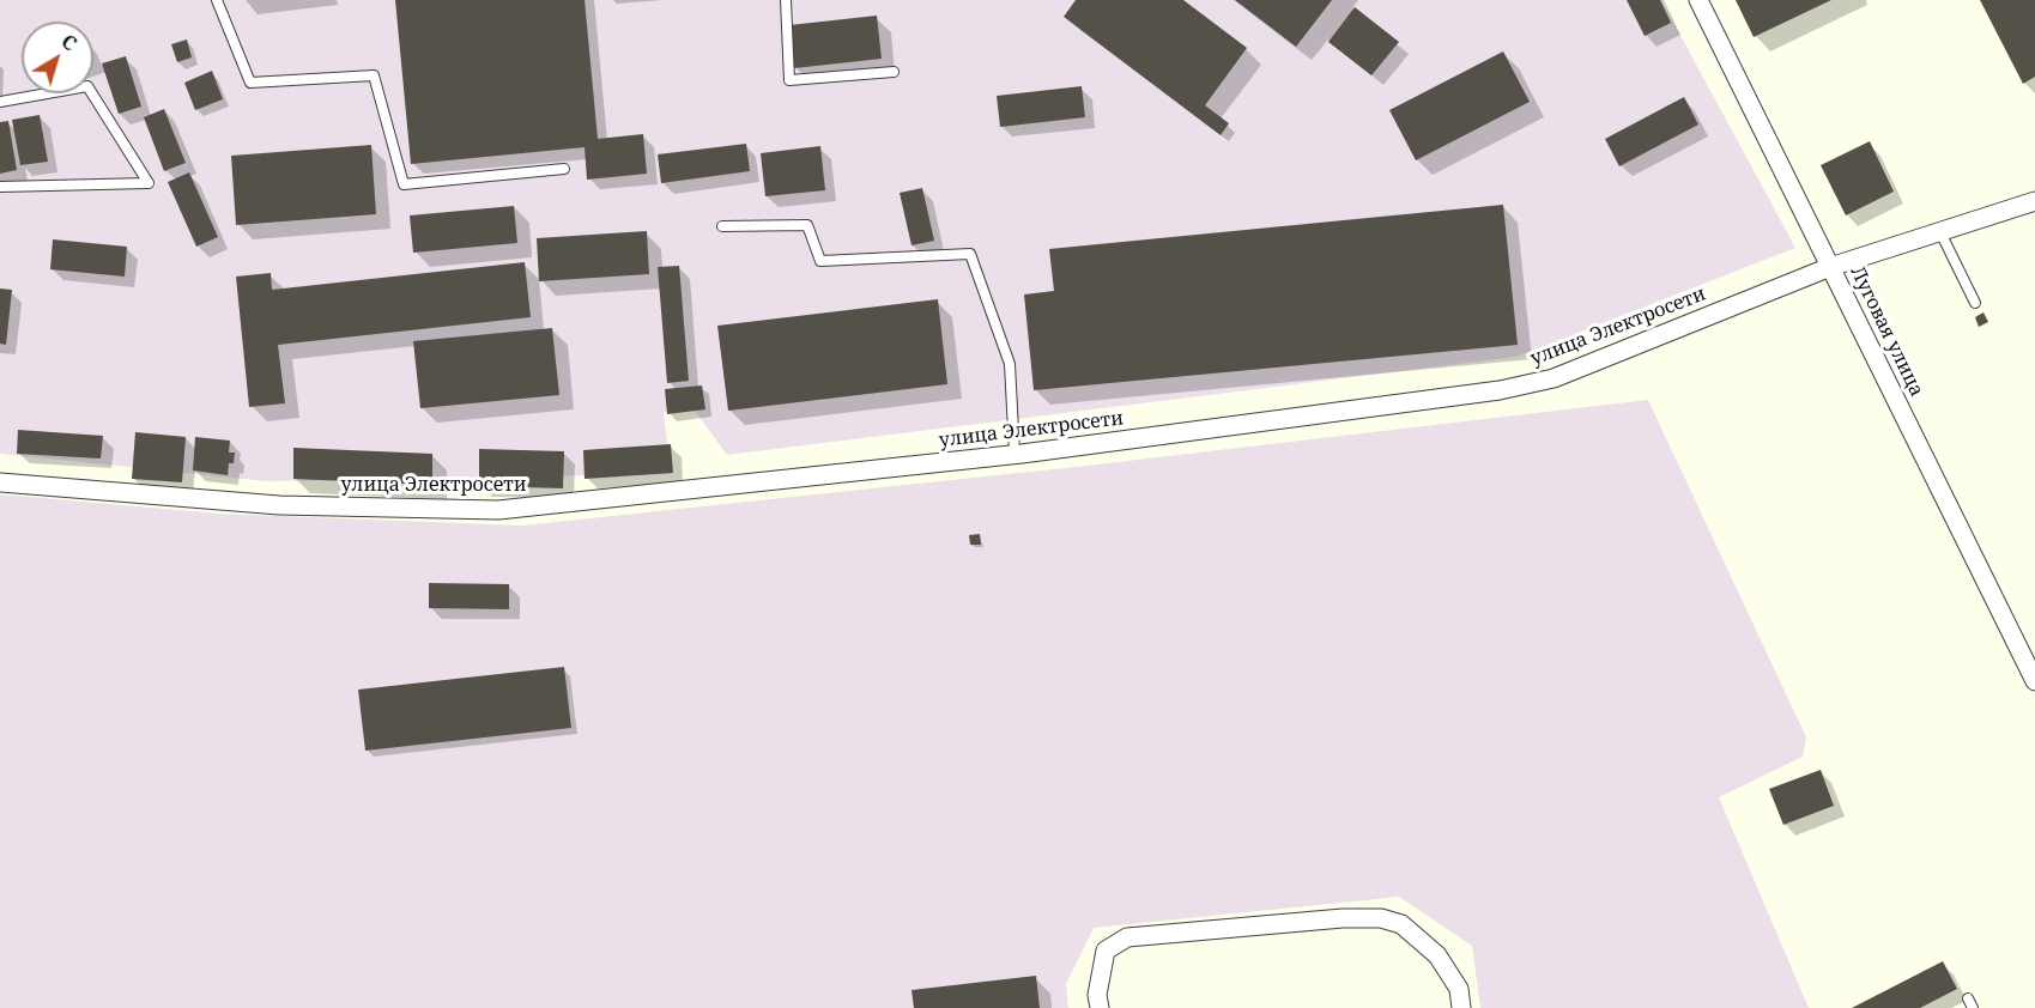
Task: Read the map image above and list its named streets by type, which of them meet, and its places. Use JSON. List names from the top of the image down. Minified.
{"streets":{"street":["улица Электросети","Луговая улица"]},"crossings":[["улица Электросети","Луговая улица"]],"north":"top right"}
